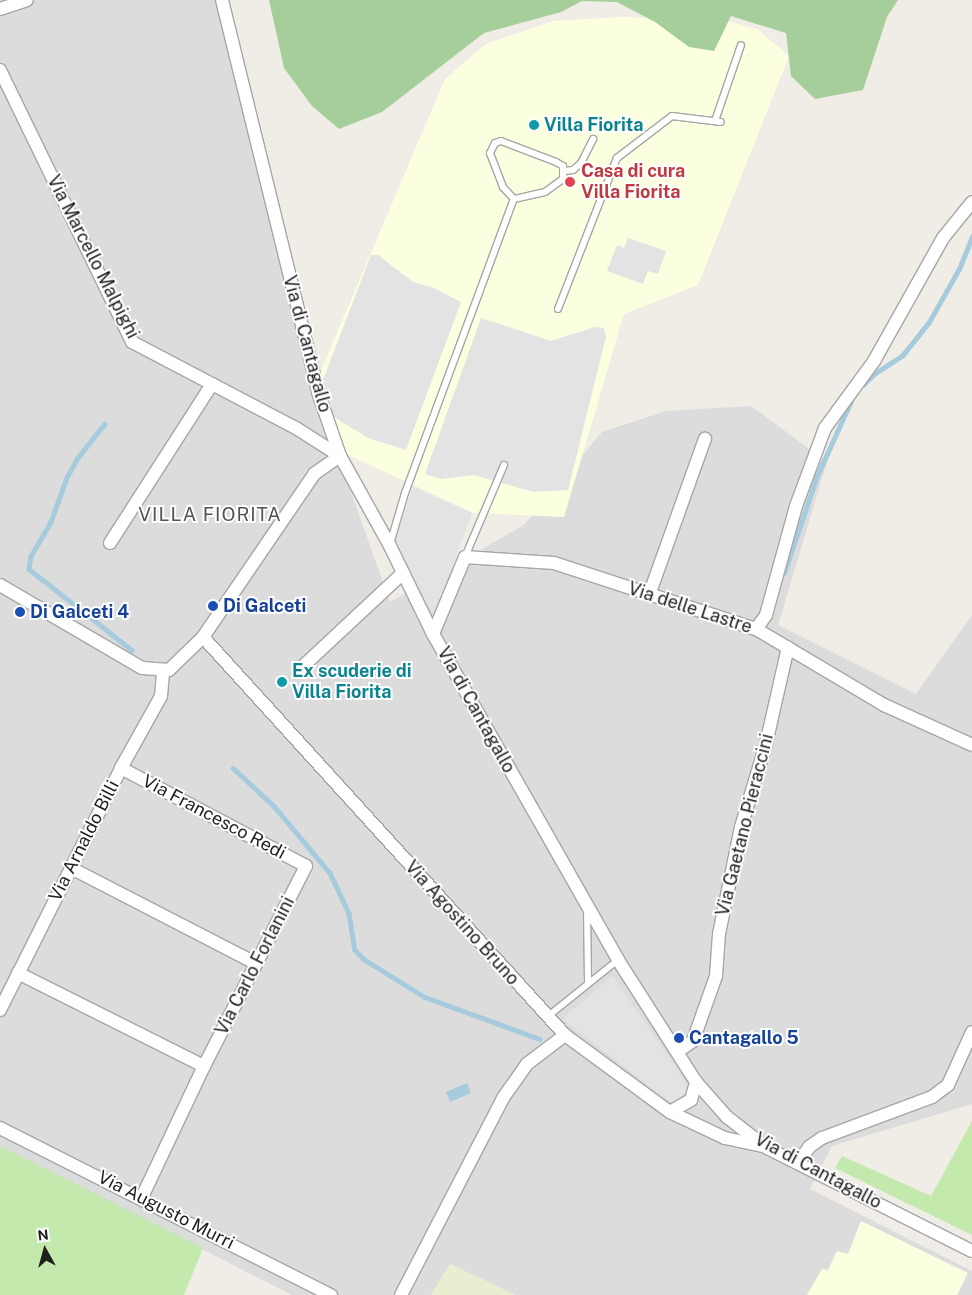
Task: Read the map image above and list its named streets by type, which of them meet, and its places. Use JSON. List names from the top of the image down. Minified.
{"streets":{"street":["Via Marcello Malpighi","Via di Cantagallo","Via delle Lastre","Via Francesco Redi","Via Gaetano Pieraccini","Via Arnaldo Billi","Via Agostino Bruno","Via Carlo Forlanini","Via Augusto Murri"]},"crossings":[["Via Marcello Malpighi","Via di Cantagallo"],["Via di Cantagallo","Via Gaetano Pieraccini"],["Via di Cantagallo","Via Agostino Bruno"],["Via delle Lastre","Via Gaetano Pieraccini"],["Via Francesco Redi","Via Arnaldo Billi"],["Via Francesco Redi","Via Carlo Forlanini"],["Via Carlo Forlanini","Via Augusto Murri"]],"districts":["VILLA FIORITA"],"places":["Villa Fiorita","Casa di cura Villa Fiorita","Di Galceti","Di Galceti 4","Ex scuderie di Villa Fiorita","Cantagallo 5"],"north":"top"}
